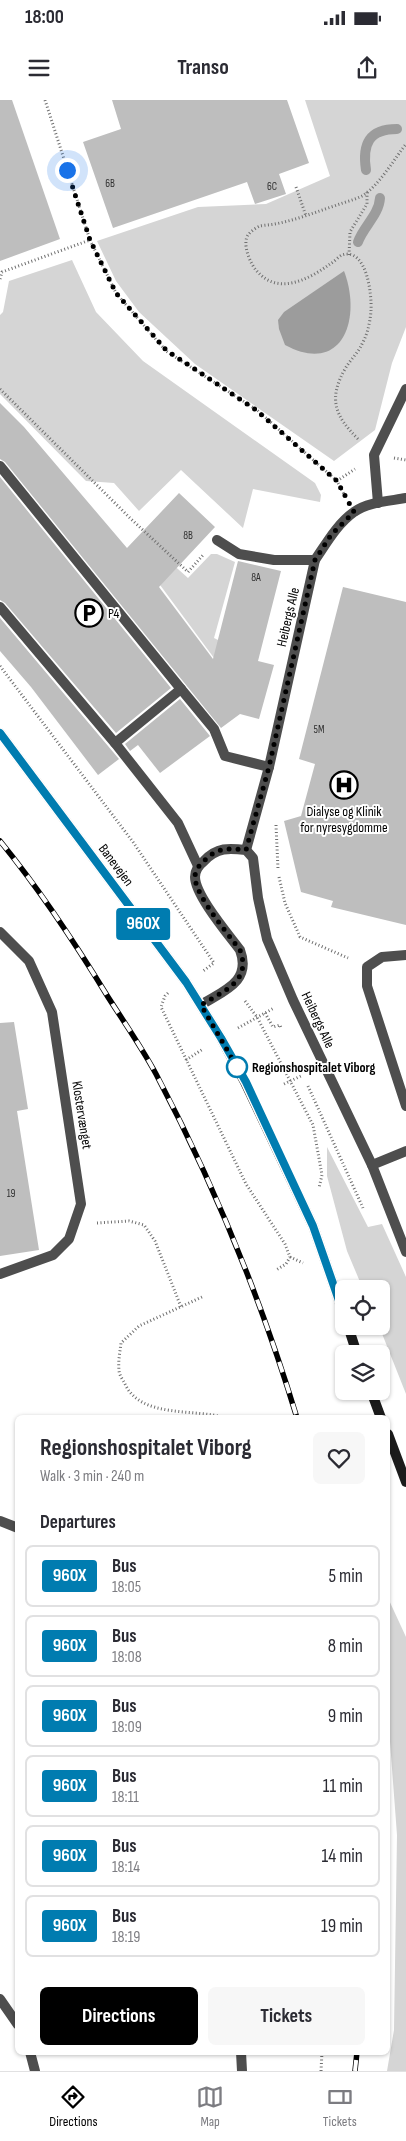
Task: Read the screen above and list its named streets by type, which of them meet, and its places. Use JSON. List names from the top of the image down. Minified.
{"streets":{"main road":["Banevejen"],"street":["Heibergs Alle","Klostervænget"]},"places":{"parking":["P4"],"hospital":["Dialyse og Klinik for nyresygdomme"],"other":["Regionshospitalet Viborg"]},"lines":["bus line 960X"],"house_numbers":["6B","6C","8B","8A","5M","19"],"page":{"status":"18:00","header":"Transo","on_map":"960X","heading":[["Regionshospitalet Viborg","Walk · 3 min · 240 m"],"Departures"],"list":[{"mark":"960X","name":"Bus","note":"18:05","value":"5 min"},{"mark":"960X","name":"Bus","note":"18:08","value":"8 min"},{"mark":"960X","name":"Bus","note":"18:09","value":"9 min"},{"mark":"960X","name":"Bus","note":"18:11","value":"11 min"},{"mark":"960X","name":"Bus","note":"18:14","value":"14 min"},{"mark":"960X","name":"Bus","note":"18:19","value":"19 min"}],"buttons":["Directions","Tickets"],"tabs":["Directions","Map","Tickets"]}}
